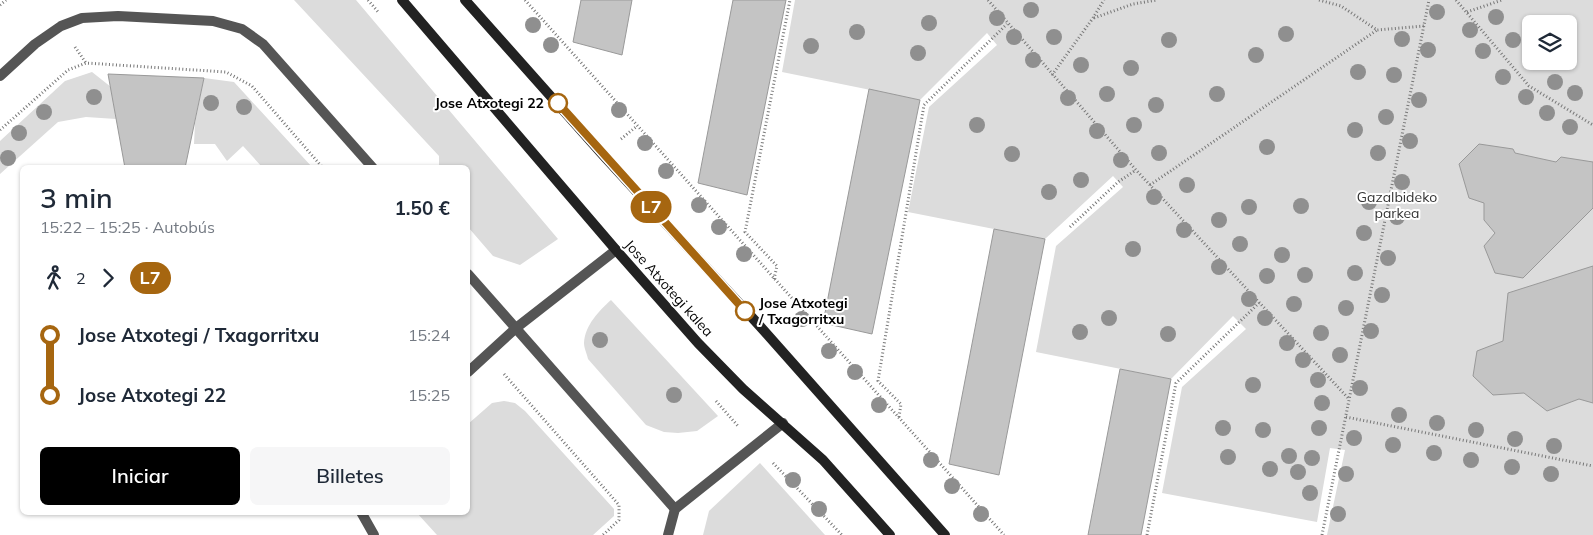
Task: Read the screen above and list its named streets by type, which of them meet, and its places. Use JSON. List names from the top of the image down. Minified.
{"streets":{"main road":["Jose Atxotegi kalea"]},"parks":["Gazalbideko parkea"],"places":["Jose Atxotegi 22","Jose Atxotegi / Txagorritxu"],"lines":["bus line L7"],"page":{"on_map":"L7","heading":["3 min","15:22 – 15:25 · Autobús","1.50 €"],"legs":["2","L7"],"list":[{"name":"Jose Atxotegi / Txagorritxu","value":"15:24"},{"name":"Jose Atxotegi 22","value":"15:25"}],"buttons":["Iniciar","Billetes"]}}
